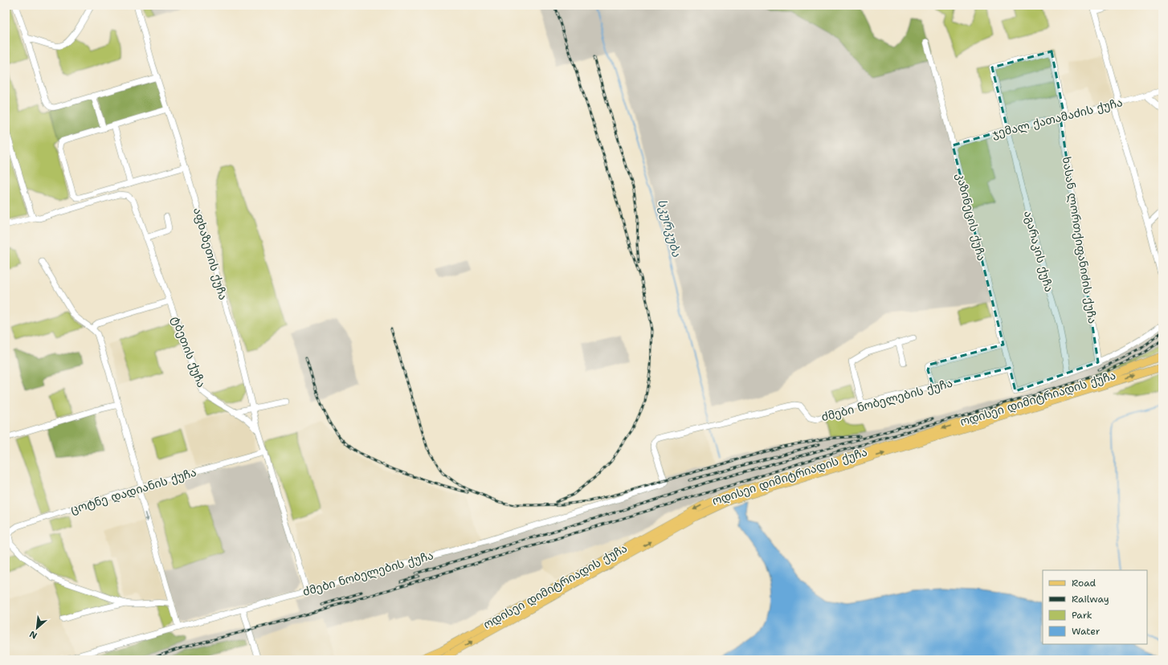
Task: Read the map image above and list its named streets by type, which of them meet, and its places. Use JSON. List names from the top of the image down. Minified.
{"streets":{"main road":["ოდისეი დიმიტრიადის ქუჩა"],"street":["ჯემალ ქათამაძის ქუჩა","კაზინეცის ქუჩა","ხასან ლორთქიფანიძის ქუჩა","აგარაკის ქუჩა","აფხაზეთის ქუჩა","ტბეთის ქუჩა","ძმები ნობელების ქუჩა","ცოტნე დადიანის ქუჩა"]},"crossings":[["ჯემალ ქათამაძის ქუჩა","კაზინეცის ქუჩა"],["ჯემალ ქათამაძის ქუჩა","ხასან ლორთქიფანიძის ქუჩა"],["ჯემალ ქათამაძის ქუჩა","აგარაკის ქუჩა"],["კაზინეცის ქუჩა","აგარაკის ქუჩა"],["კაზინეცის ქუჩა","ძმები ნობელების ქუჩა"],["ხასან ლორთქიფანიძის ქუჩა","აგარაკის ქუჩა"],["აფხაზეთის ქუჩა","ტბეთის ქუჩა"],["ტბეთის ქუჩა","ძმები ნობელების ქუჩა"],["ტბეთის ქუჩა","ცოტნე დადიანის ქუჩა"]],"water":["სკურკუბა"],"legend":["Road","Railway","Park","Water"],"north":"bottom left"}
